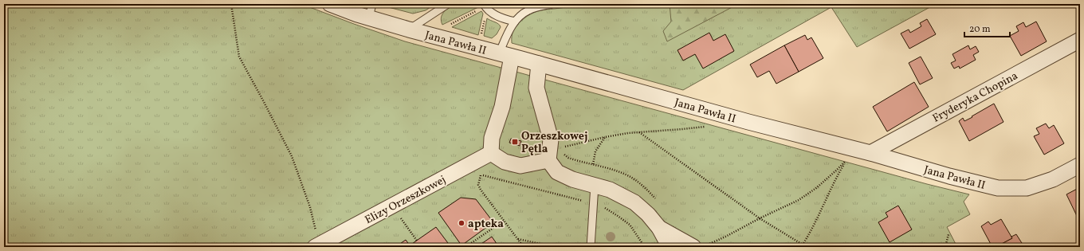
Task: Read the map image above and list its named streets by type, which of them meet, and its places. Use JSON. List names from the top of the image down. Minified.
{"streets":{"street":["Jana Pawła II","Fryderyka Chopina","Elizy Orzeszkowej"]},"crossings":[["Jana Pawła II","Fryderyka Chopina"]],"places":{"transit":["Orzeszkowej Pętla"],"other":["apteka"]},"scale_bar":"20 m"}
